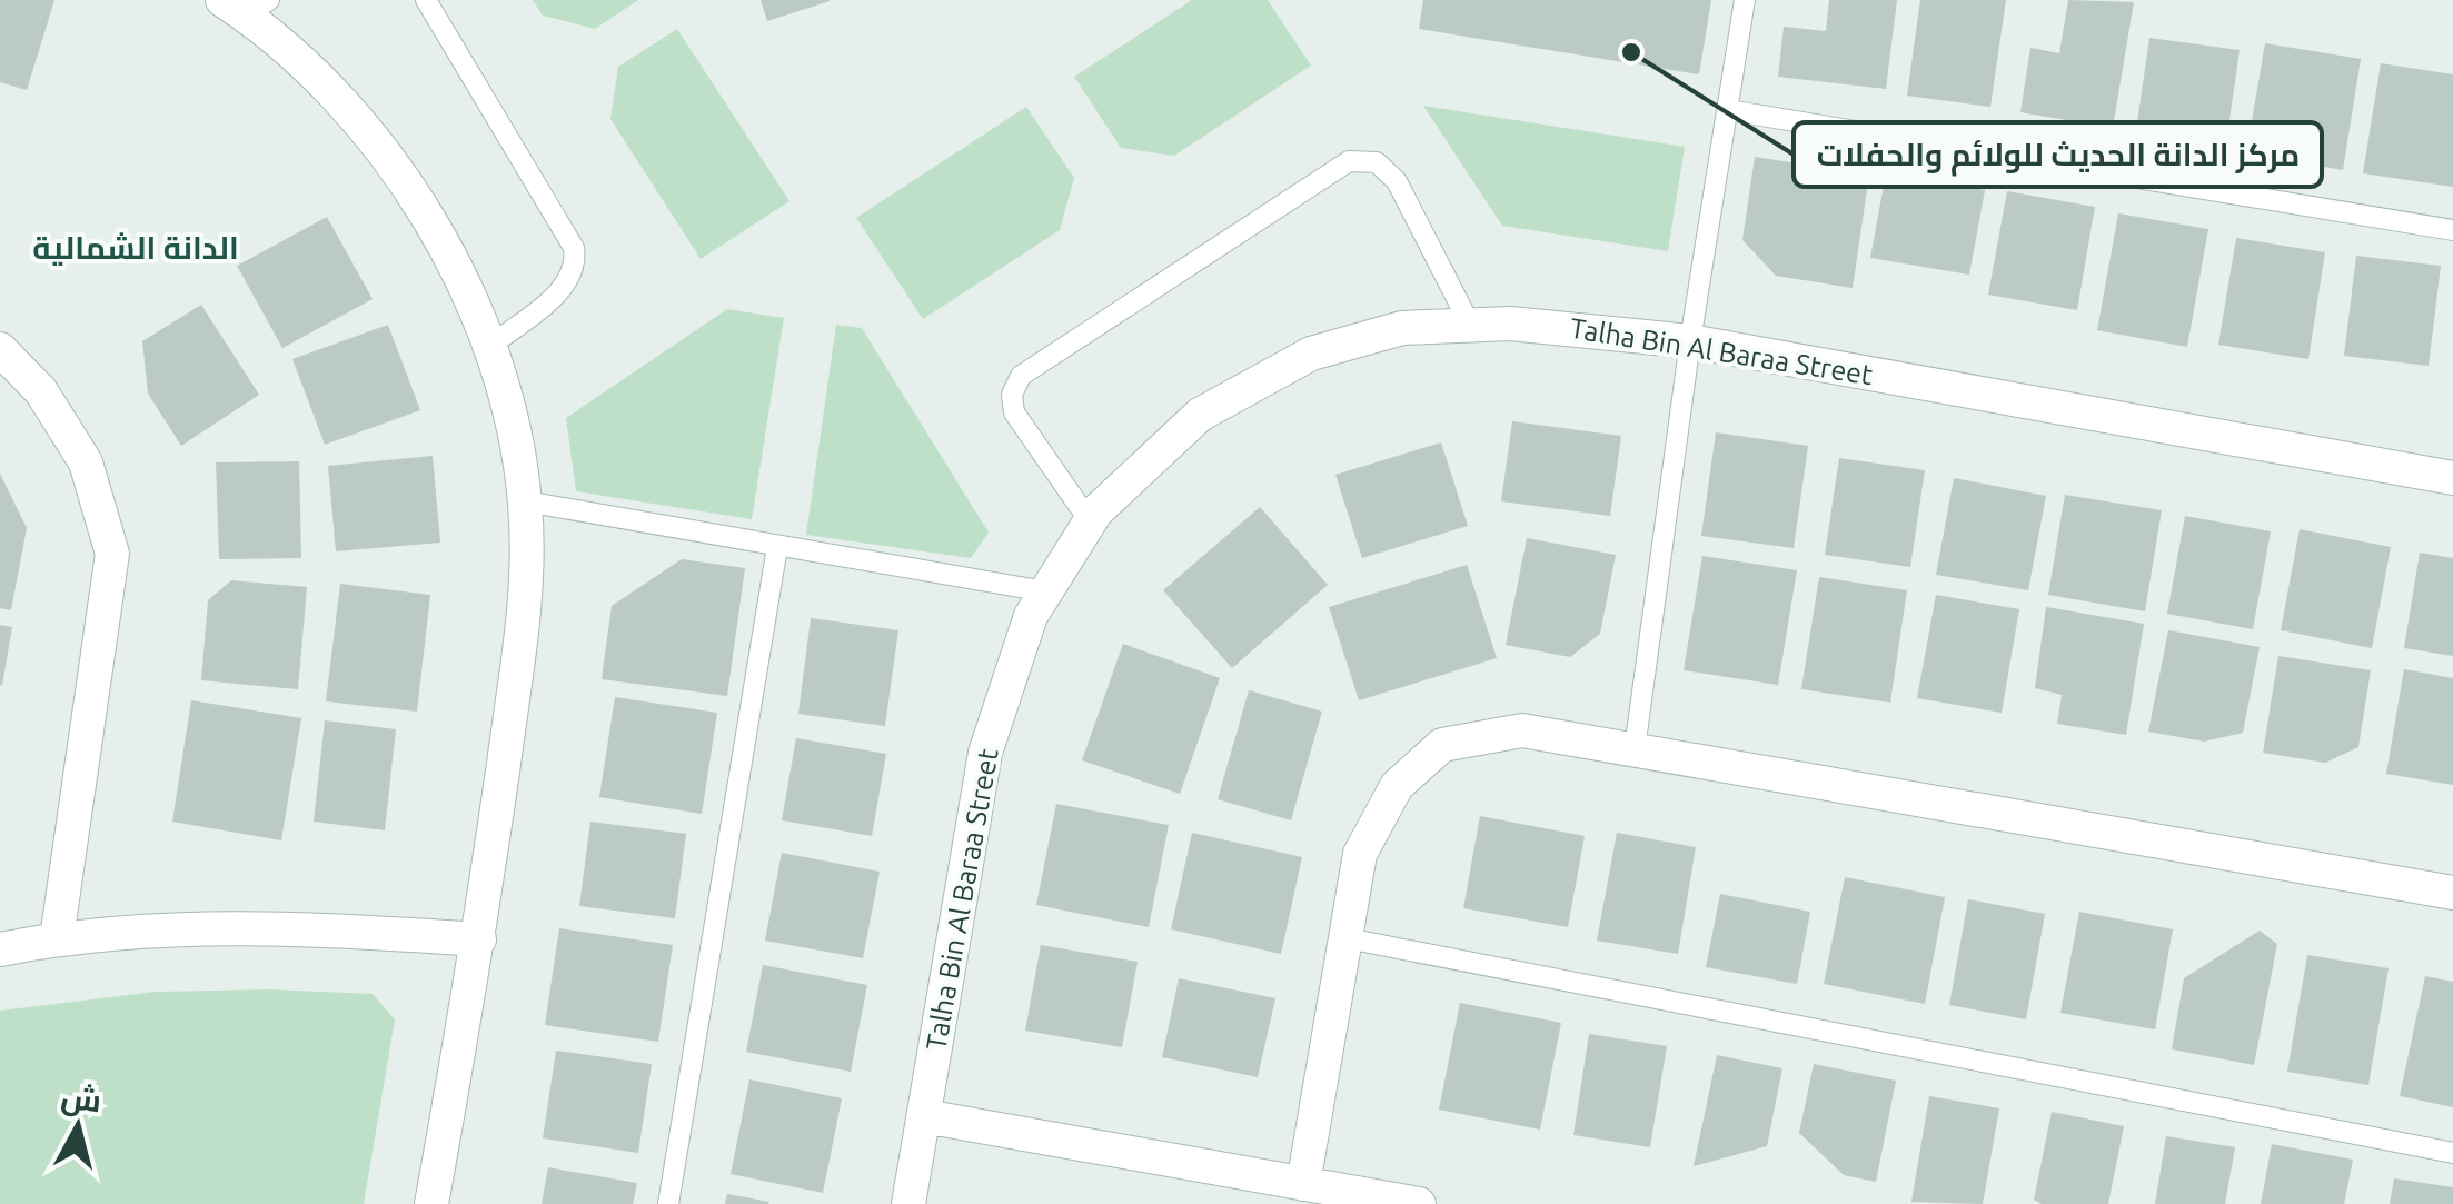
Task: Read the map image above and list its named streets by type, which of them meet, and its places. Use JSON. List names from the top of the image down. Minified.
{"streets":{"street":["Talha Bin Al Baraa Street"]},"districts":["الدانة الشمالية"],"places":["مركز الدانة الحديث للولائم والحفلات"],"north":"top"}
